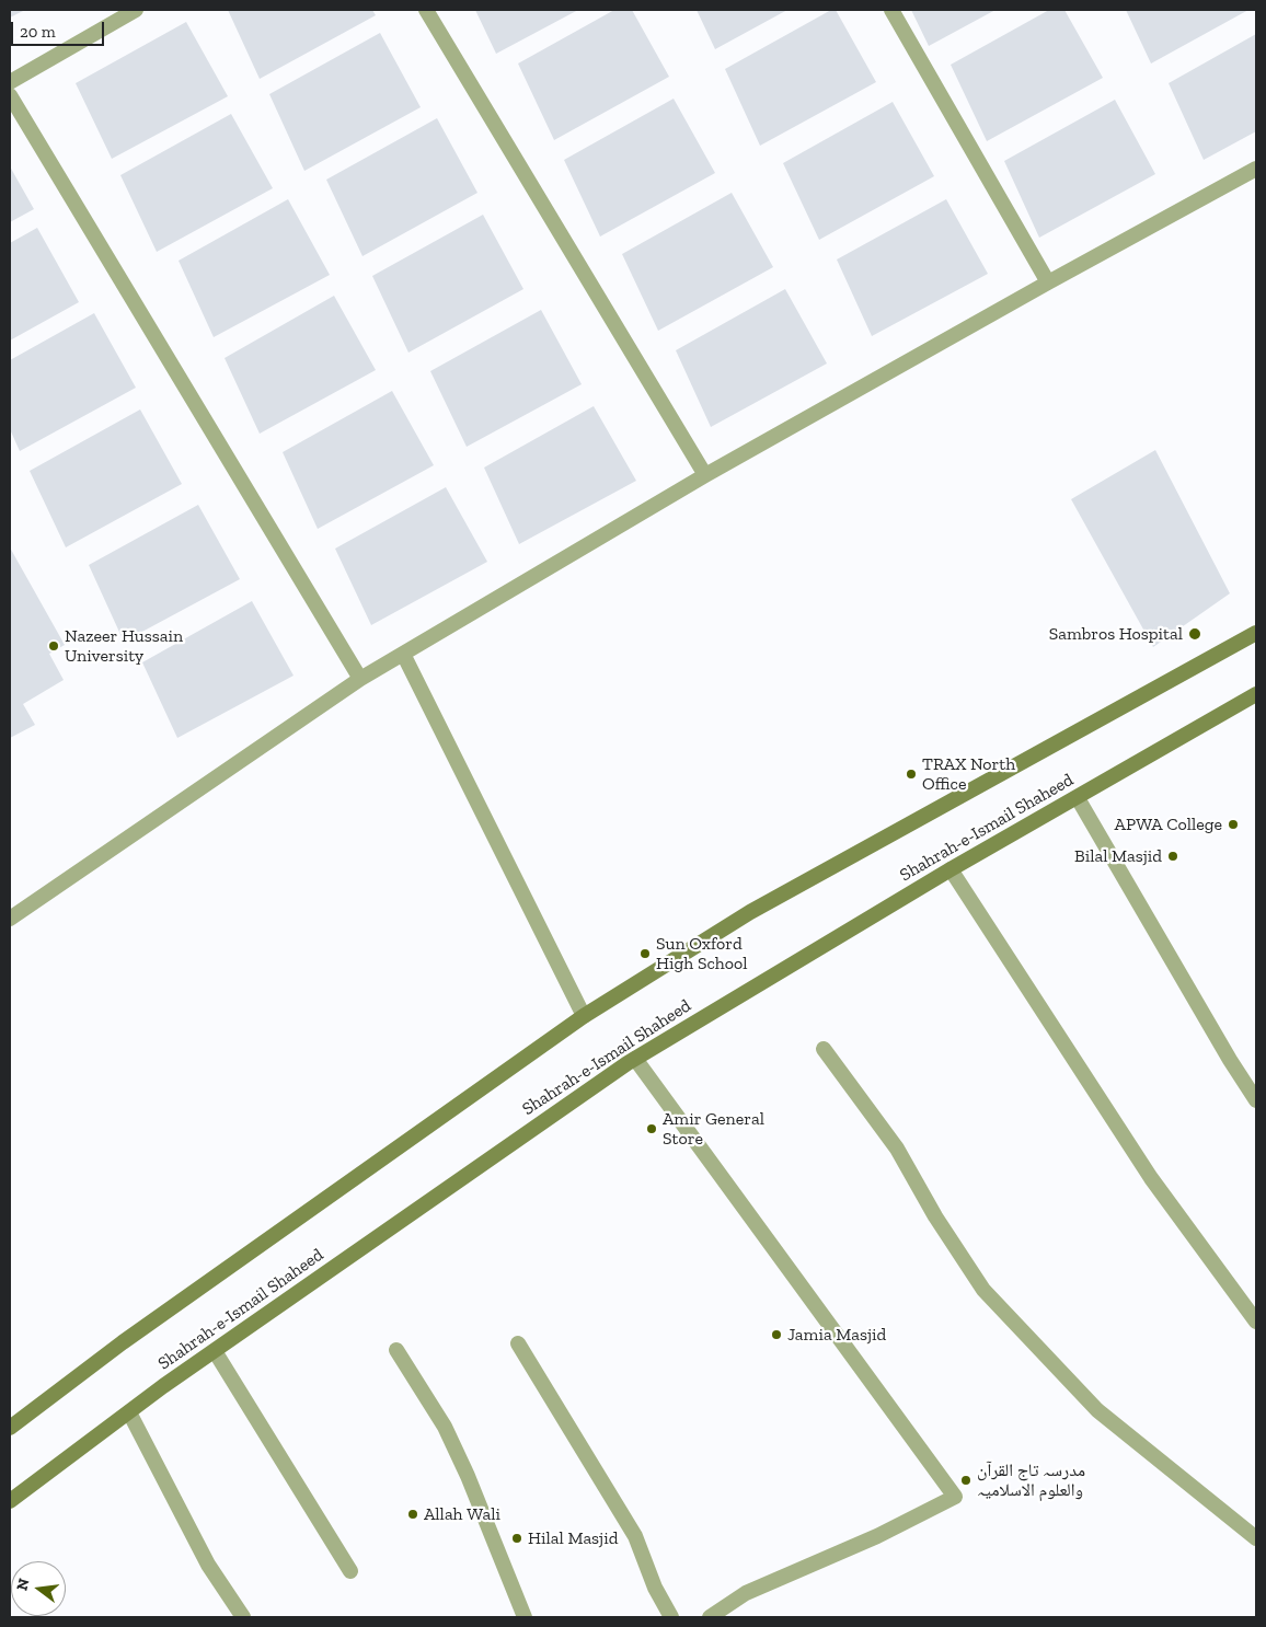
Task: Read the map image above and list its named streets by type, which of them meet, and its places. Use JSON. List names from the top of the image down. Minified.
{"streets":{"main road":["Shahrah-e-Ismail Shaheed"]},"places":["Sambros Hospital","Nazeer Hussain University","TRAX North Office","APWA College","Bilal Masjid","Sun Oxford High School","Amir General Store","Jamia Masjid","مدرسہ تاج القرآن والعلوم الاسلامیہ","Allah Wali","Hilal Masjid"],"scale_bar":"20 m","north":"left"}
